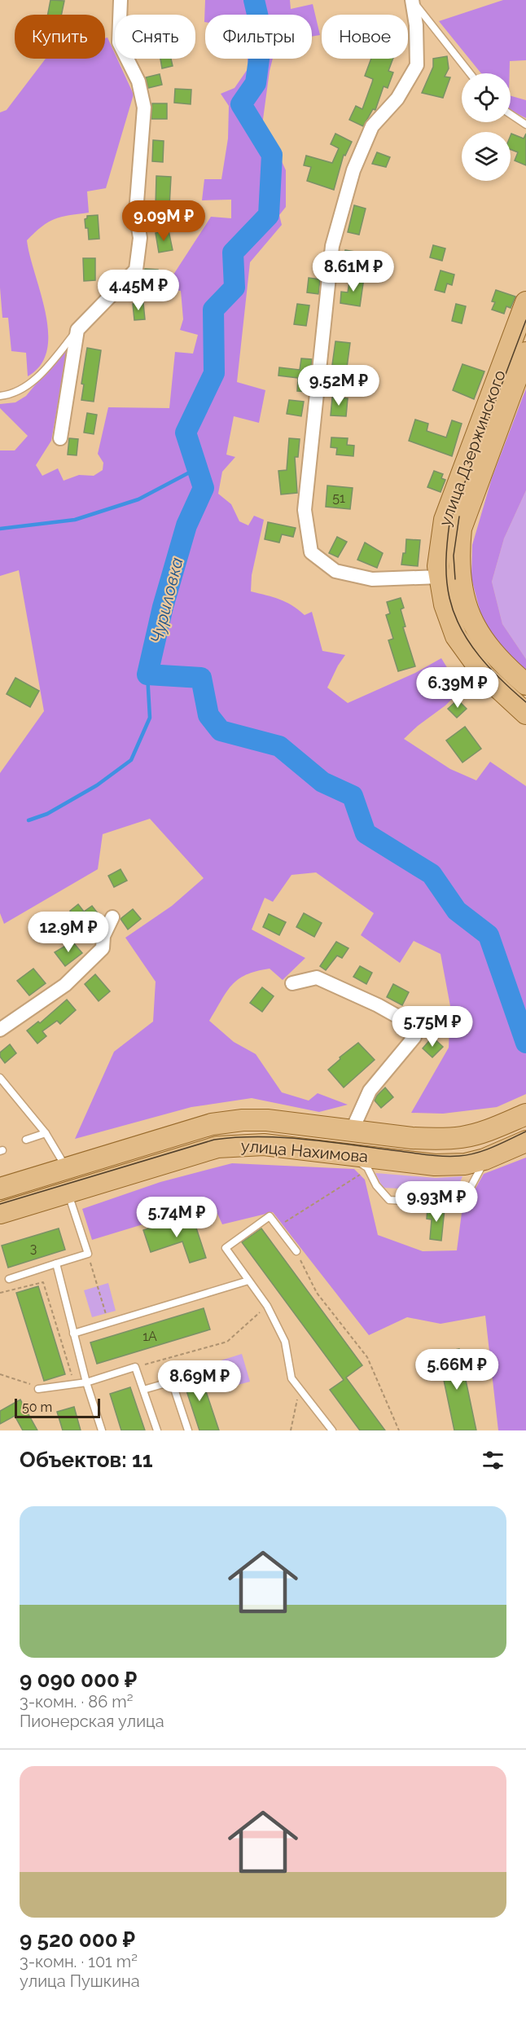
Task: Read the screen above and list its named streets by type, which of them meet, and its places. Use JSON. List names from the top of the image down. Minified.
{"streets":{"main road":["улица Дзержинского","улица Нахимова"]},"water":["Чуриловка"],"house_numbers":["51","3","1А"],"scale_bar":"50 m","page":{"chip":["Купить","Снять","Фильтры","Новое"],"price":["9.09M ₽","8.61M ₽","4.45M ₽","9.52M ₽","6.39M ₽","12.9M ₽","5.75M ₽","9.93M ₽","5.74M ₽","5.66M ₽","8.69M ₽"],"scale":"50 m","heading":"Объектов: 11","list":[{"name":"9 090 000 ₽","note":"3-комн. · 86 m² · Пионерская улица"},{"name":"9 520 000 ₽","note":"3-комн. · 101 m² · улица Пушкина"}]}}
